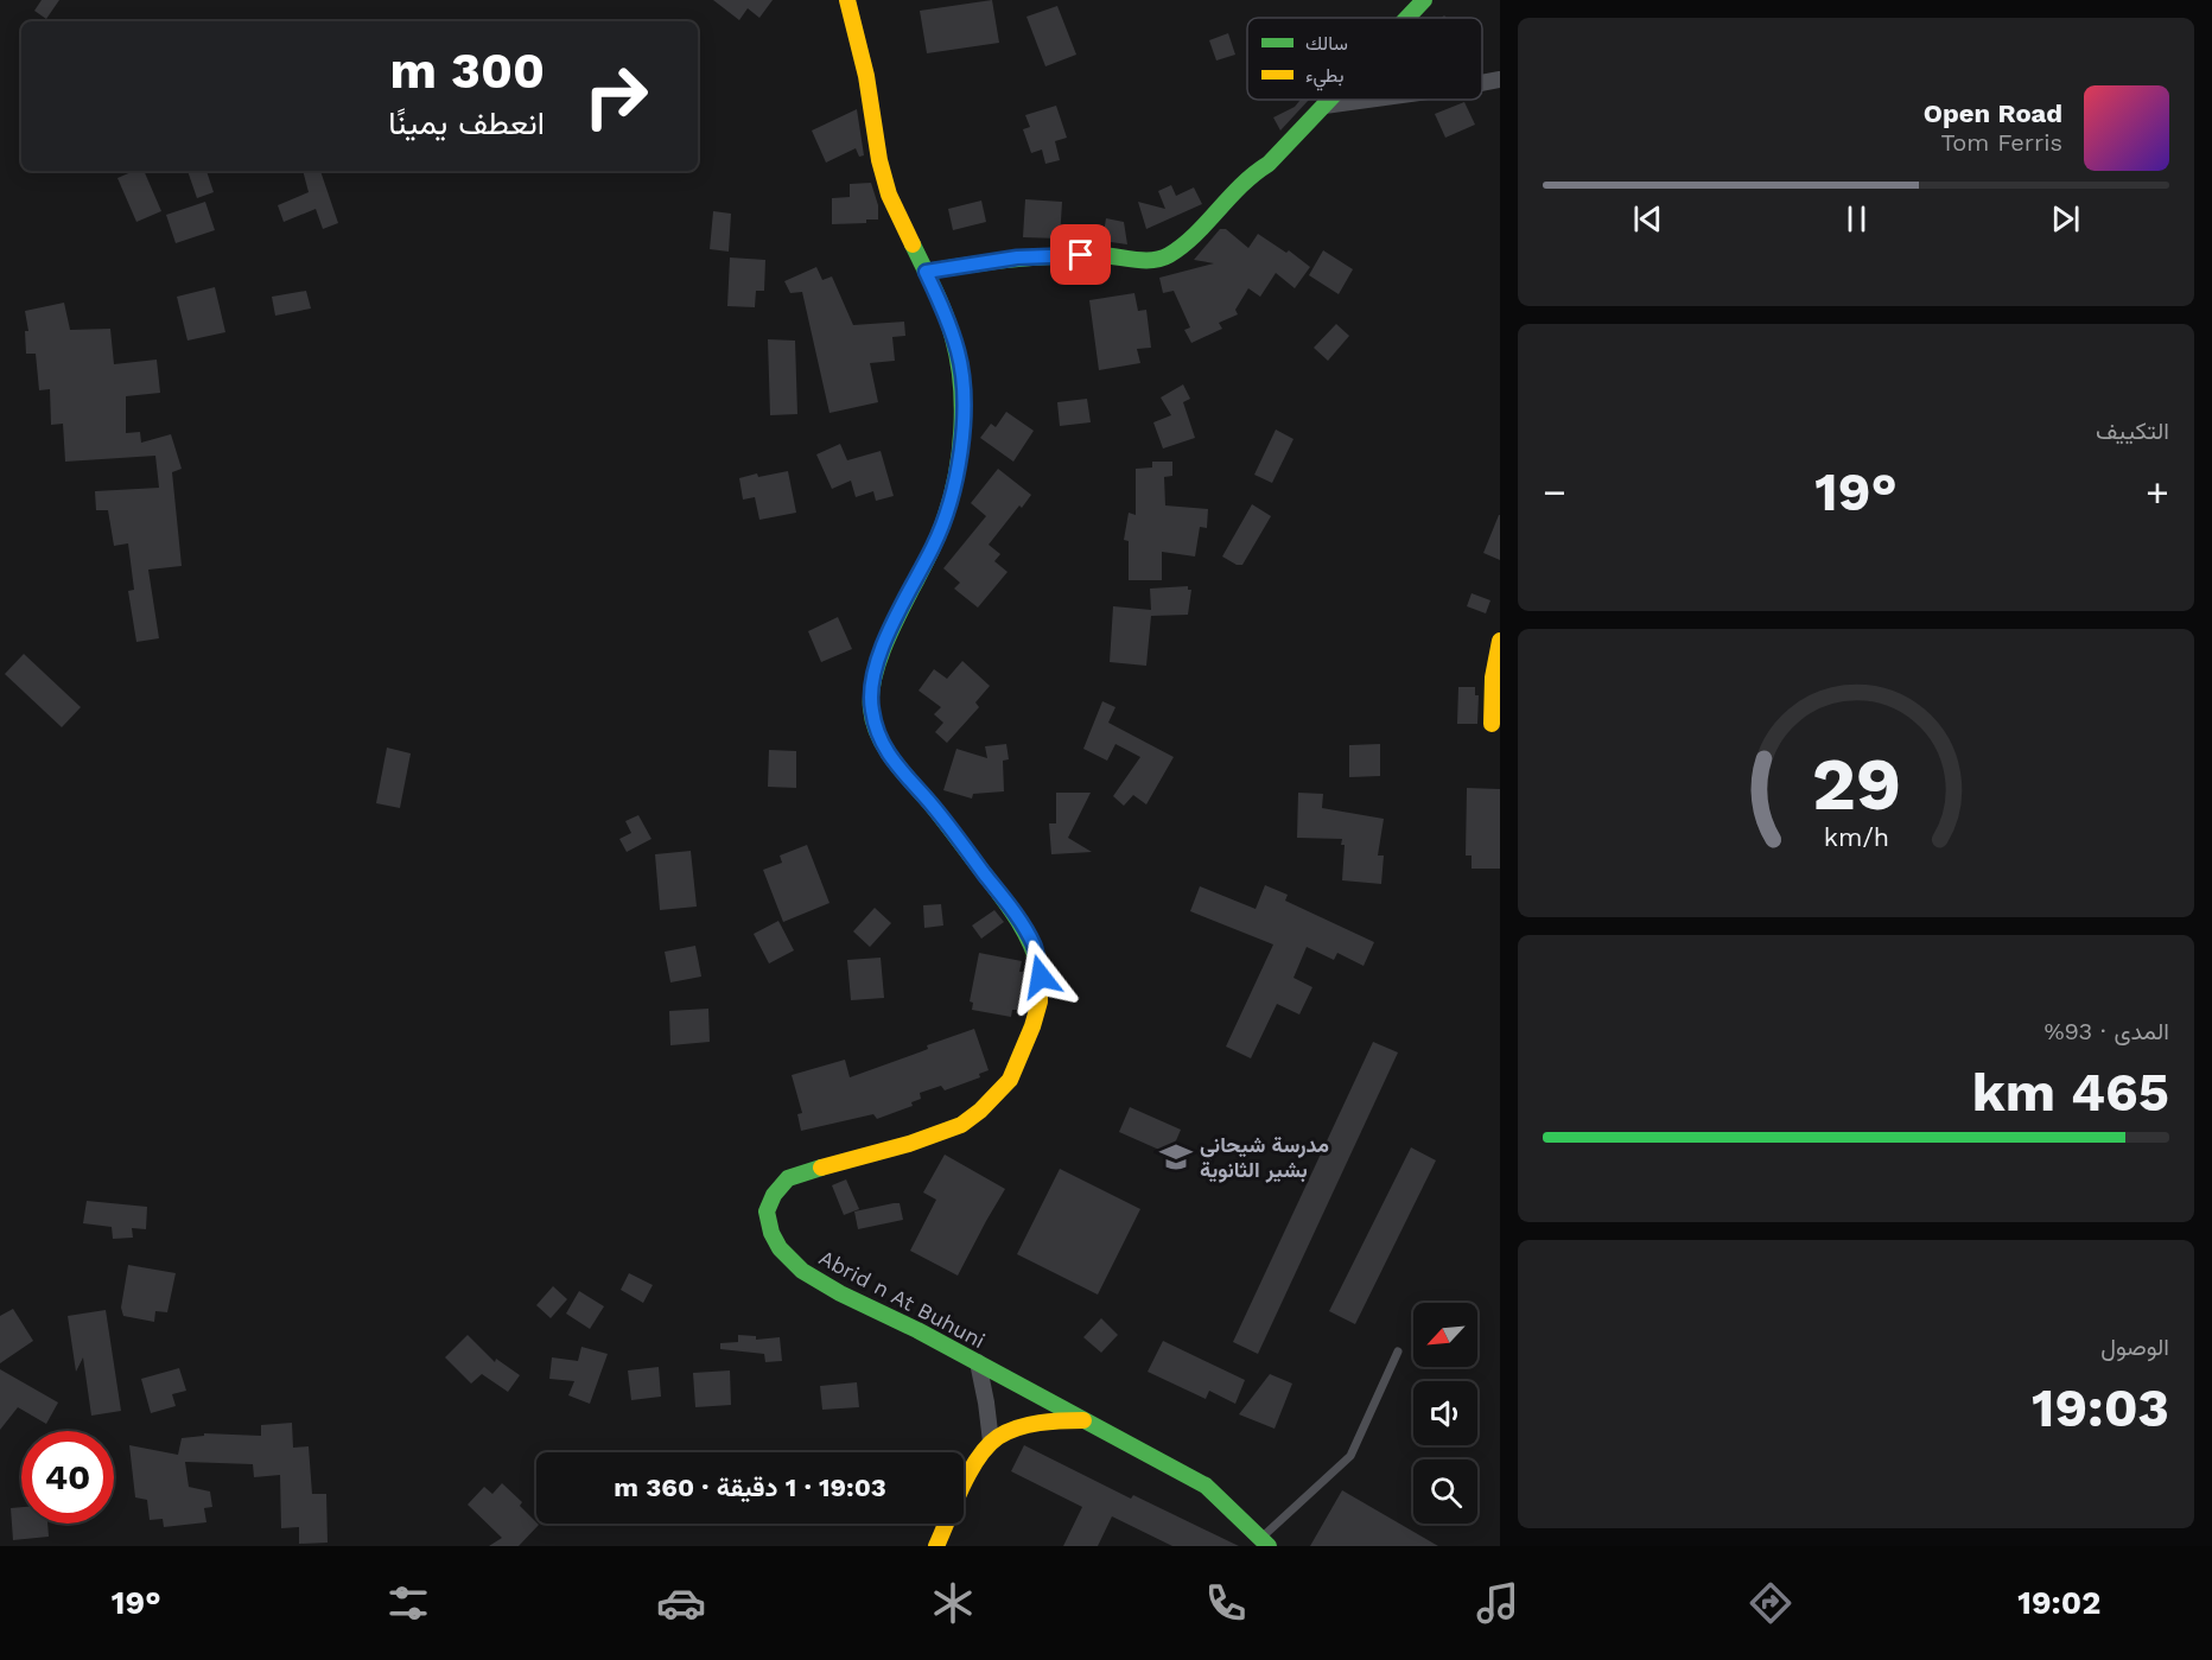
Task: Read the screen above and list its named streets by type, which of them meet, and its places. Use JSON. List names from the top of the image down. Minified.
{"streets":{"street":["Abrid n At Buhuni"]},"places":{"school or university":["مدرسة شيحاني بشير الثانوية"]},"legend":["سالك","بطيء"],"north":"bottom left","page":{"turn":["300 m","انعطف يمينًا"],"song":["Open Road","Tom Ferris"],"tile":["التكييف",["المدى · 93%","465 km"],["الوصول","19:03"]],"heat":["−","19°","+"],"limit":"40","trip":"19:03 · 1 دقيقة · 360 m","tabs":["19:02","19°"],"gauge":["29","km/h"]}}
